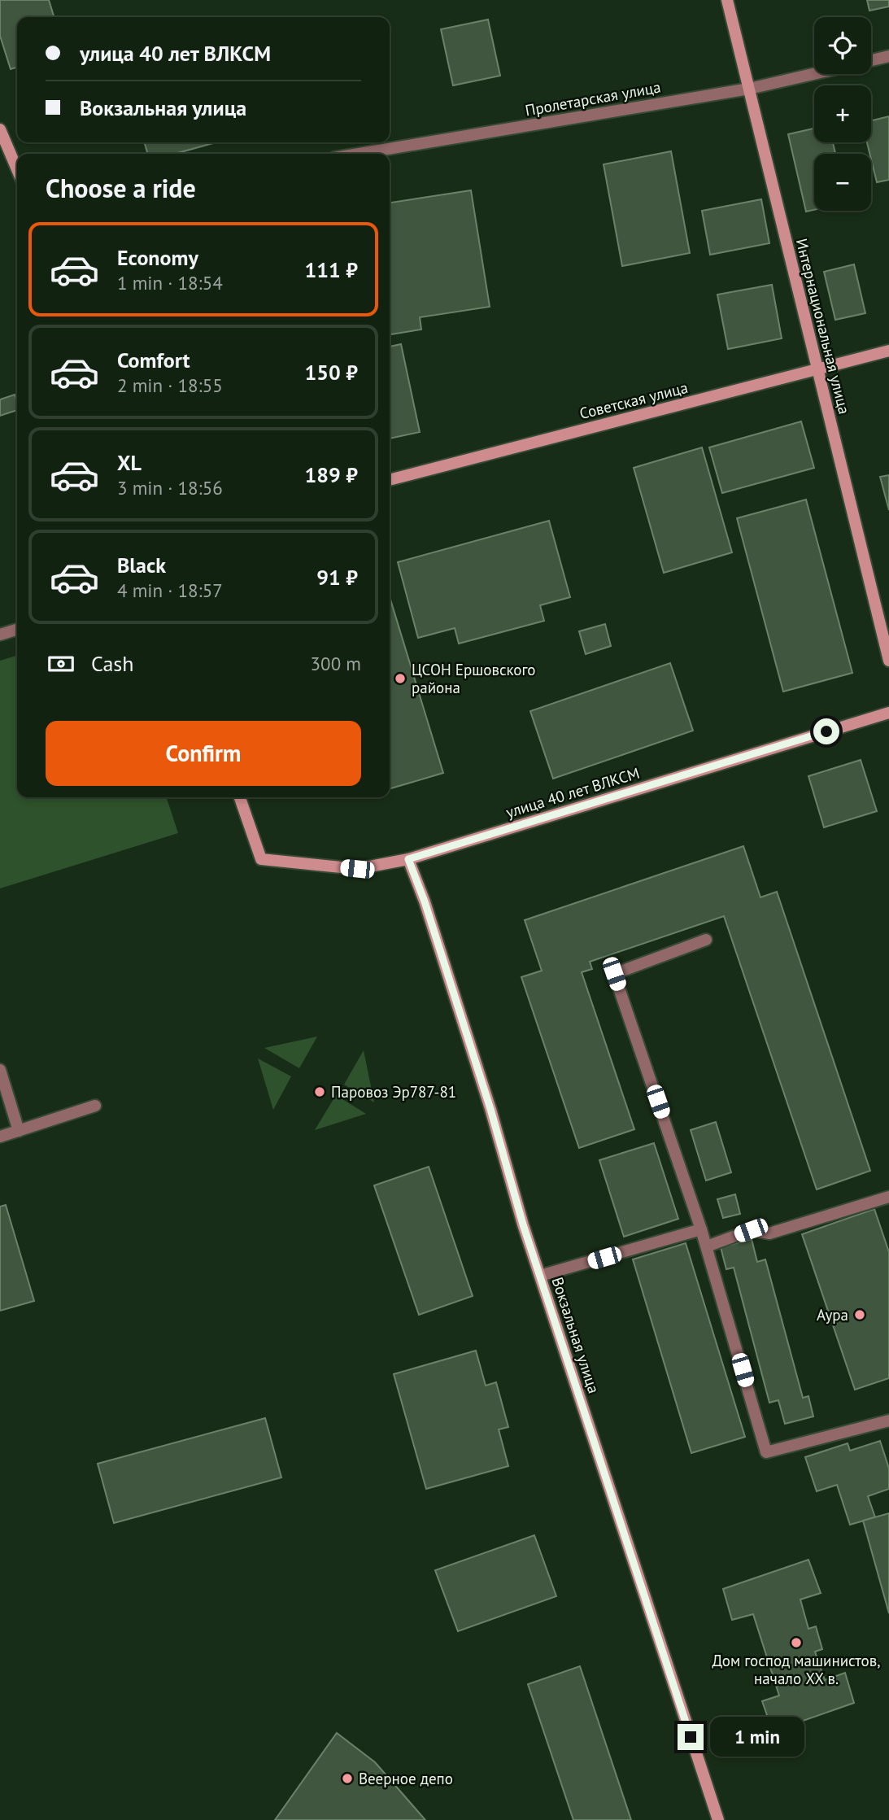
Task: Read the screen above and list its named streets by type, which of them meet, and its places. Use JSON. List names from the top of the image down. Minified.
{"streets":{"street":["Пролетарская улица","Интернациональная улица","Советская улица","улица 40 лет ВЛКСМ","Вокзальная улица"]},"crossings":[["Пролетарская улица","Интернациональная улица"],["Интернациональная улица","Советская улица"],["улица 40 лет ВЛКСМ","Вокзальная улица"]],"places":["ЦСОН Ершовского района","Паровоз Эр787-81","Аура","Дом господ машинистов, начало XX в.","Веерное депо"],"page":{"map_buttons":["+","−"],"banner":["улица 40 лет ВЛКСМ","Вокзальная улица"],"heading":"Choose a ride","list":[{"name":"Economy","note":"1 min · 18:54","value":"111 ₽"},{"name":"Comfort","note":"2 min · 18:55","value":"150 ₽"},{"name":"XL","note":"3 min · 18:56","value":"189 ₽"},{"name":"Black","note":"4 min · 18:57","value":"91 ₽"}],"pay":["Cash","300 m"],"buttons":"Confirm","bubble":"1 min"}}
